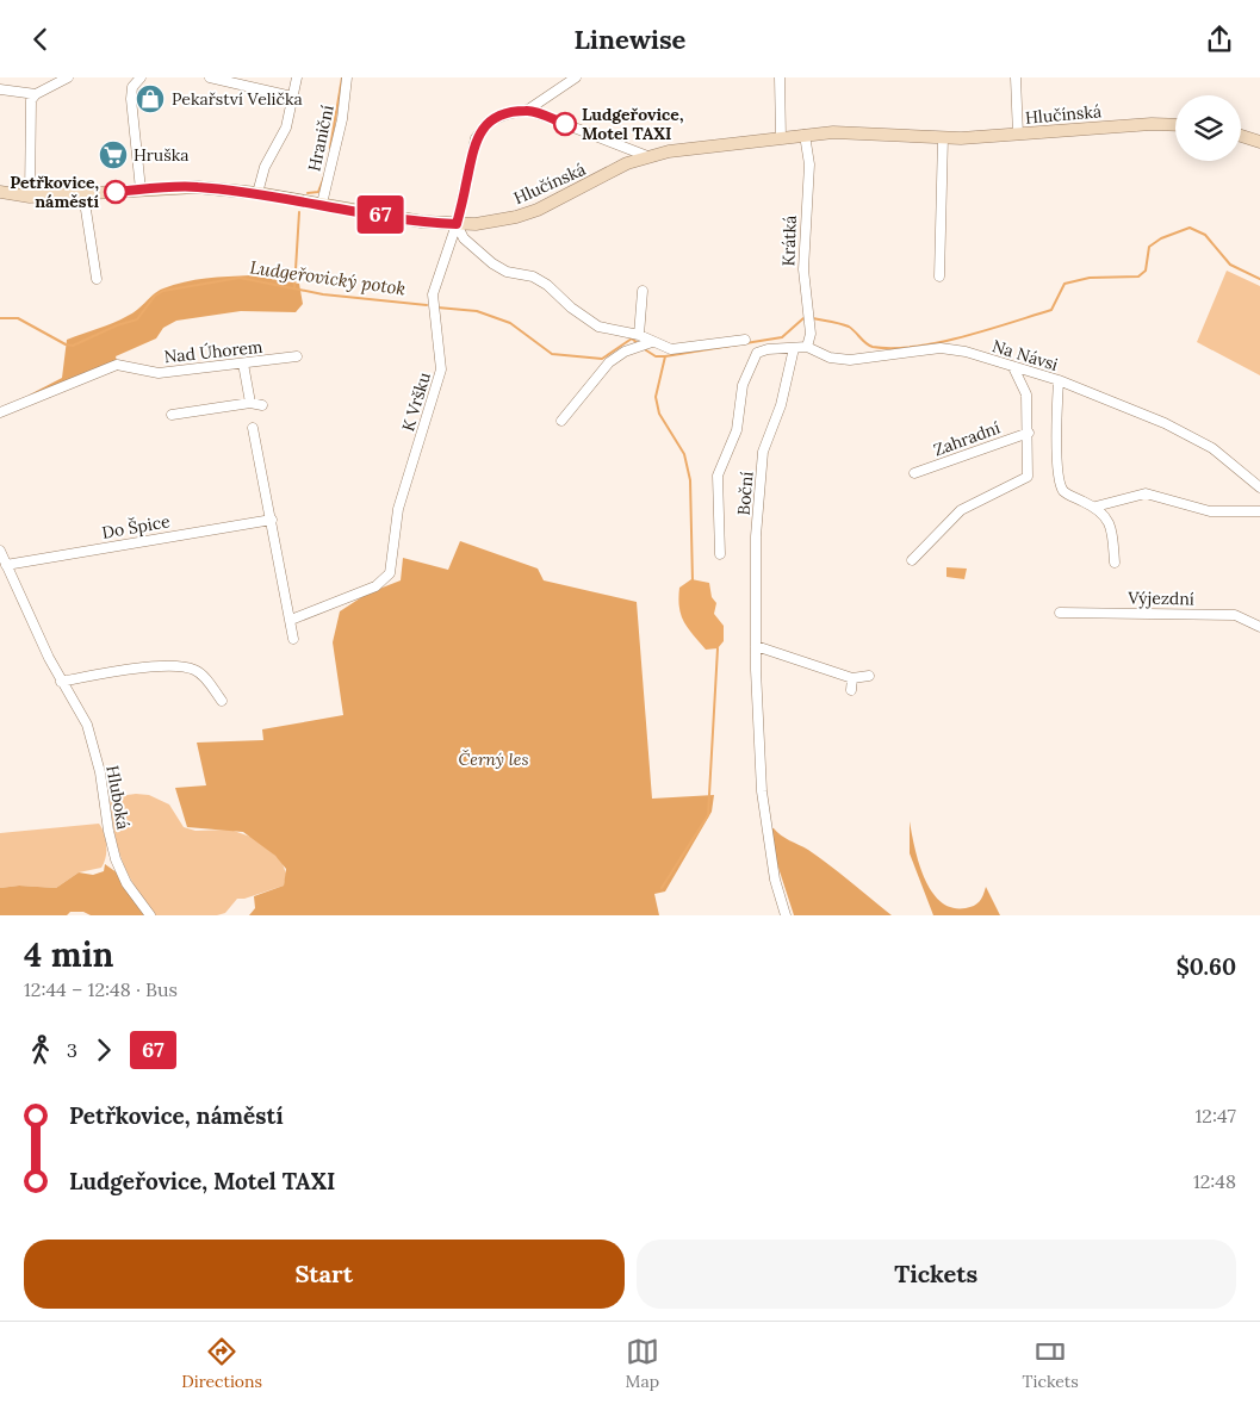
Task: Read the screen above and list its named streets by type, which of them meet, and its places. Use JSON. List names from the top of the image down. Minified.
{"streets":{"street":["Hlučínská","Hraniční","Krátká","Nad Úhorem","Na Návsi","K Vršku","Zahradní","Boční","Do Špice","Výjezdní","Hluboká"]},"crossings":[["Hlučínská","Hraniční"],["Hlučínská","Krátká"],["Hlučínská","K Vršku"],["Krátká","Na Návsi"],["Na Návsi","Boční"],["Do Špice","Hluboká"]],"water":["Ludgeřovický potok"],"parks":["Černý les"],"places":{"shop":["Pekařství Velička"],"other":["Ludgeřovice, Motel TAXI","Petřkovice, náměstí"],"supermarket":["Hruška"]},"lines":["bus line 67"],"page":{"header":"Linewise","on_map":"67","heading":["4 min","12:44 – 12:48 · Bus","$0.60"],"legs":["3","67"],"list":[{"name":"Petřkovice, náměstí","value":"12:47"},{"name":"Ludgeřovice, Motel TAXI","value":"12:48"}],"buttons":["Start","Tickets"],"tabs":["Directions","Map","Tickets"]}}
